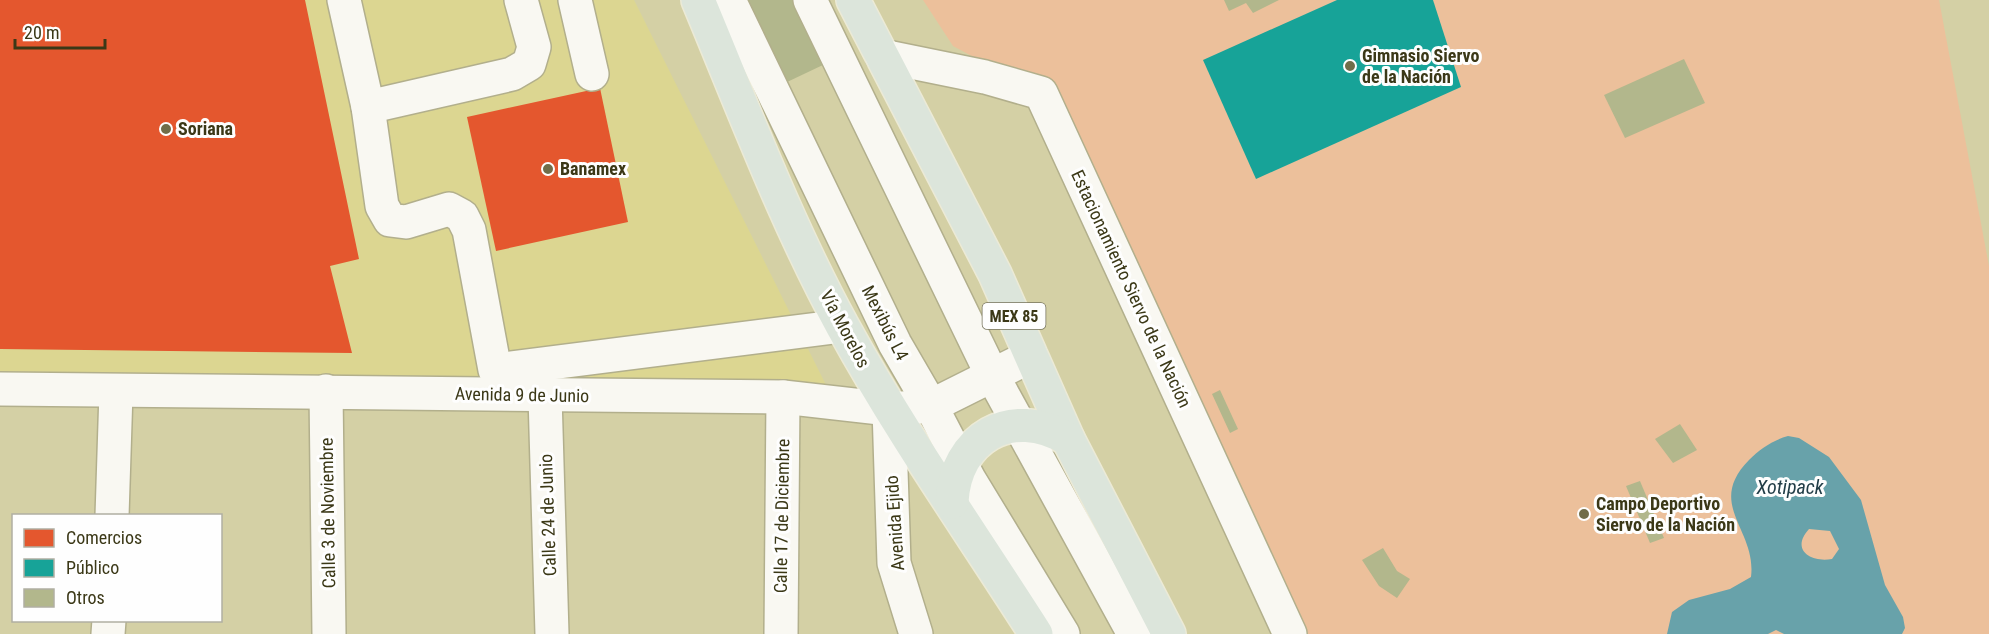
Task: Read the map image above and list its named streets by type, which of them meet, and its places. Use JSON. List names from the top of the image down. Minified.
{"streets":{"main road":["MEX 85","Vía Morelos"],"street":["Estacionamiento Siervo de la Nación","Mexibús L4","Avenida 9 de Junio","Calle 3 de Noviembre","Calle 24 de Junio","Calle 17 de Diciembre","Avenida Ejido"]},"crossings":[["Estacionamiento Siervo de la Nación","MEX 85"],["MEX 85","Avenida 9 de Junio"],["Mexibús L4","Avenida 9 de Junio"],["Vía Morelos","Avenida 9 de Junio"],["Vía Morelos","Avenida Ejido"],["Avenida 9 de Junio","Calle 3 de Noviembre"],["Avenida 9 de Junio","Calle 24 de Junio"],["Avenida 9 de Junio","Calle 17 de Diciembre"],["Avenida 9 de Junio","Avenida Ejido"]],"water":["Xotipack"],"places":["Gimnasio Siervo de la Nación","Soriana","Banamex","Campo Deportivo Siervo de la Nación"],"legend":["Comercios","Público","Otros"],"scale_bar":"20 m"}
